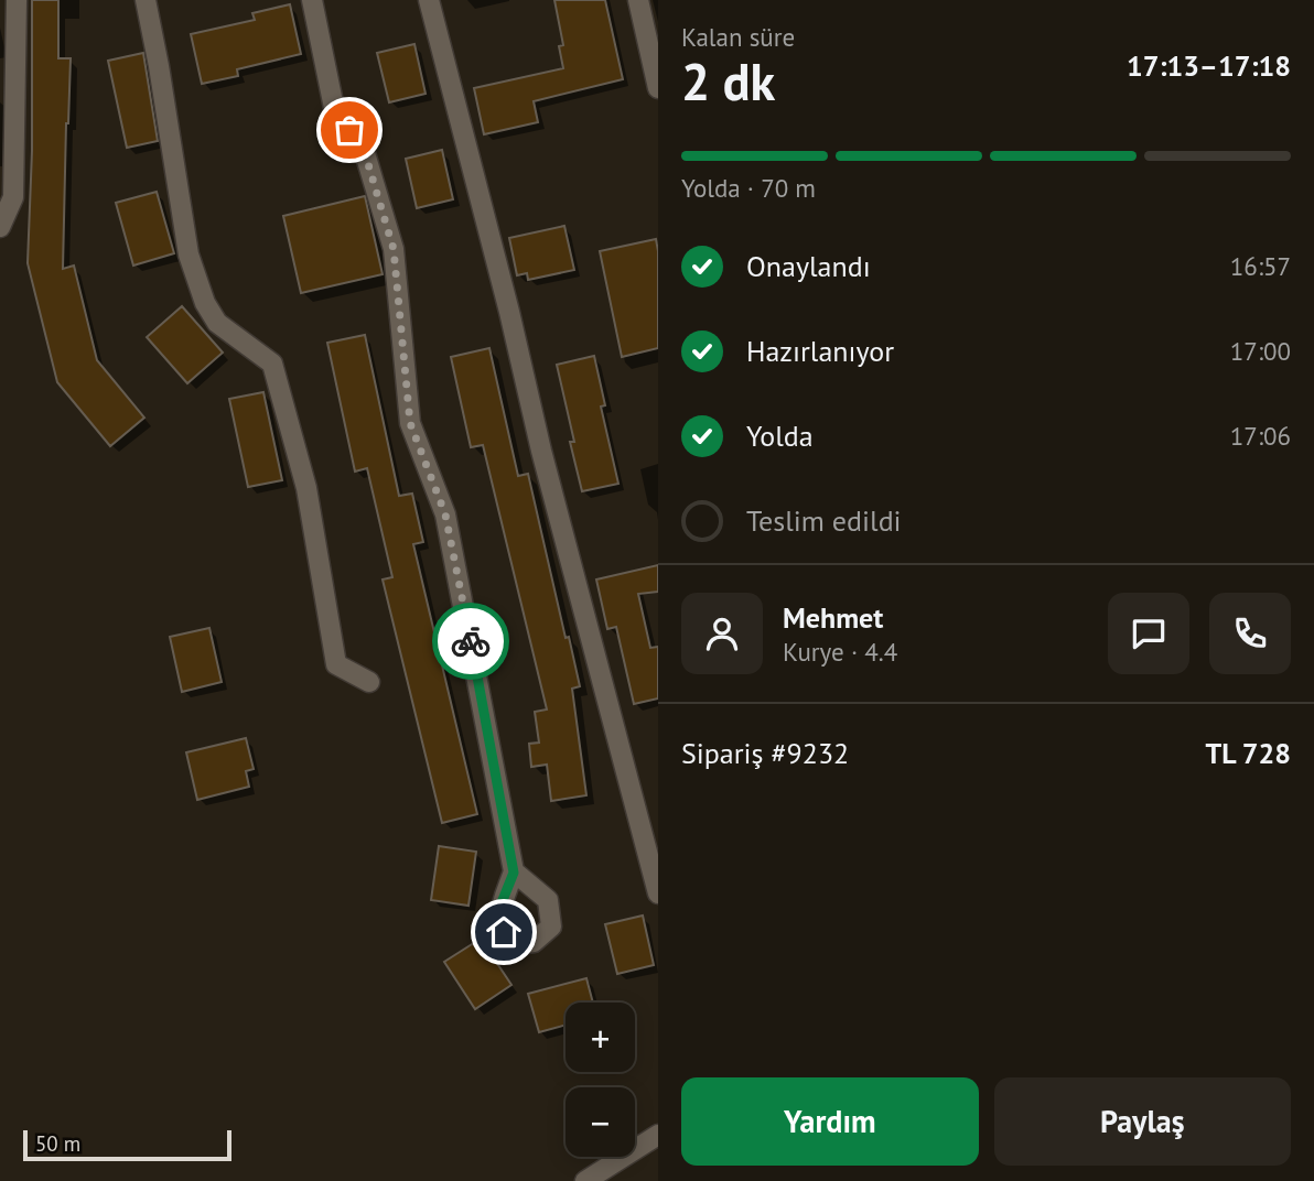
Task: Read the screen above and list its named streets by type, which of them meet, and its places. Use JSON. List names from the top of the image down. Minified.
{"scale_bar":"50 m","page":{"heading":["2 dk","Kalan süre","17:13–17:18"],"panel":["Mehmet","Kurye · 4.4","Sipariş #9232","TL 728"],"bar":"Yolda · 70 m","list":[["Onaylandı","16:57"],["Hazırlanıyor","17:00"],["Yolda","17:06"],"Teslim edildi"],"map_buttons":["+","−"],"buttons":["Yardım","Paylaş"],"scale":"50 m"}}
